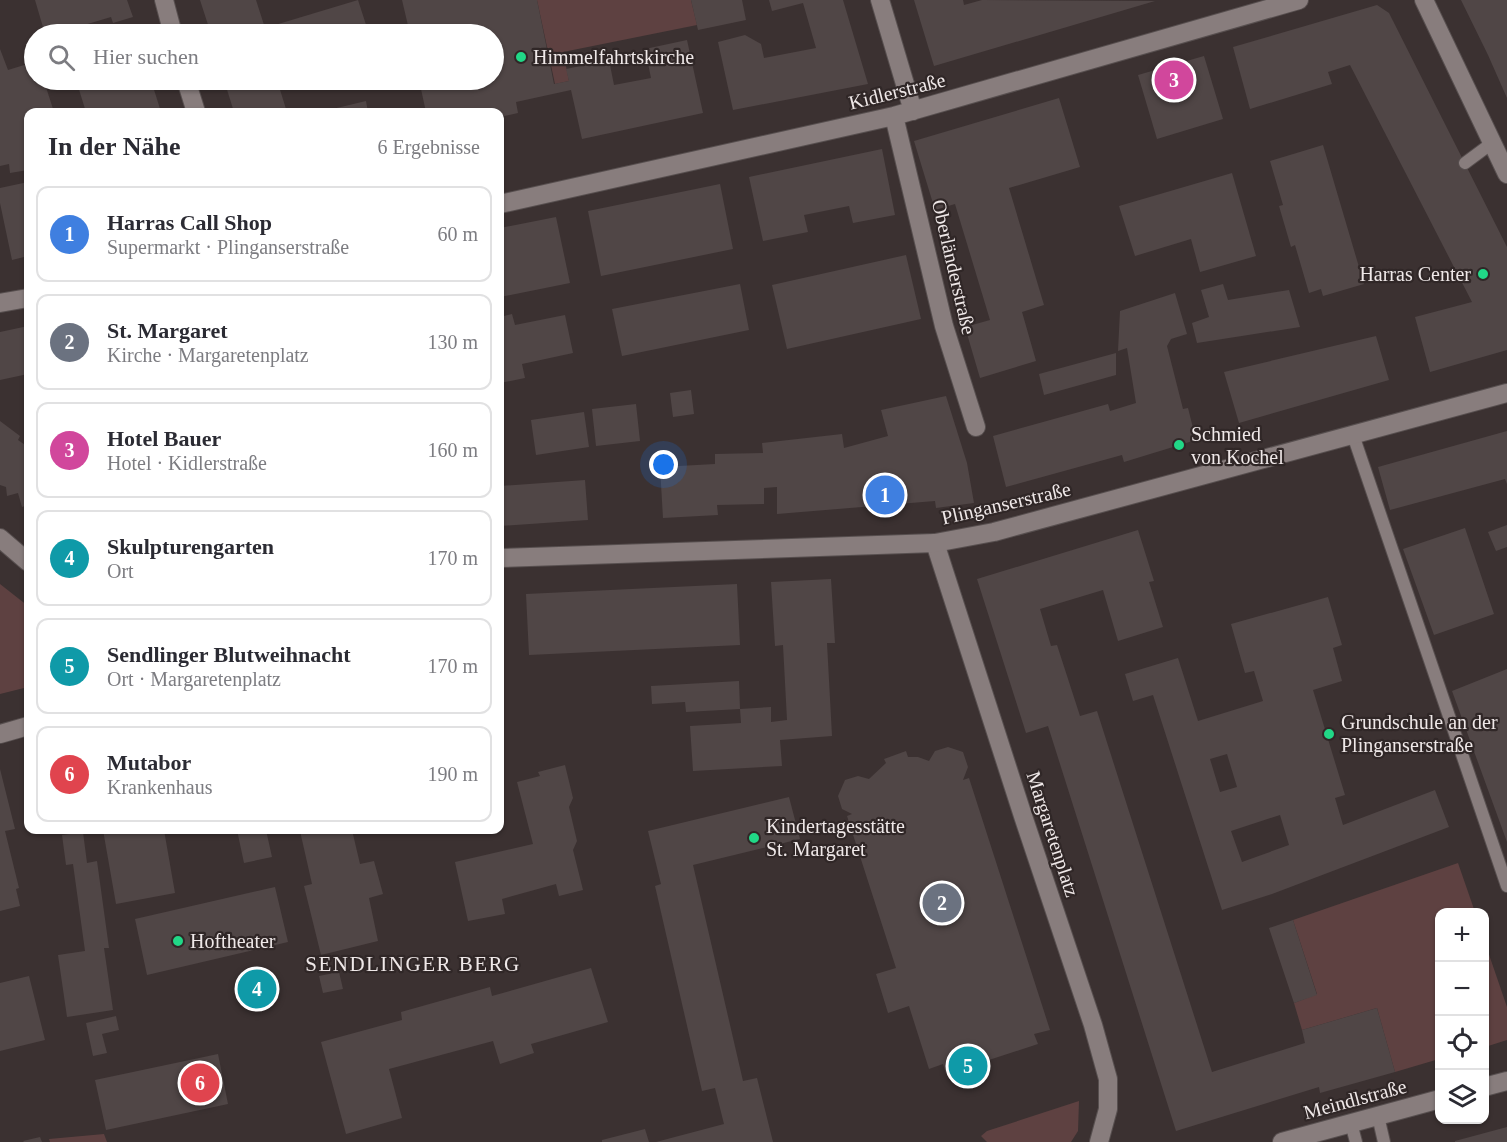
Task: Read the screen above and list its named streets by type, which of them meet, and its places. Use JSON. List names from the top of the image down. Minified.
{"streets":{"street":["Kidlerstraße","Oberländerstraße","Plinganserstraße","Margaretenplatz","Meindlstraße"]},"crossings":[["Kidlerstraße","Oberländerstraße"],["Plinganserstraße","Margaretenplatz"]],"districts":["SENDLINGER BERG"],"places":["Himmelfahrtskirche","Harras Center","Schmied von Kochel","Grundschule an der Plinganserstraße","Kindertagesstätte St. Margaret","Hoftheater"],"page":{"search":"Hier suchen","pins":["3","1","2","4","5","6"],"heading":["In der Nähe","6 Ergebnisse"],"list":[{"mark":"1","name":"Harras Call Shop","note":"Supermarkt · Plinganserstraße","value":"60 m"},{"mark":"2","name":"St. Margaret","note":"Kirche · Margaretenplatz","value":"130 m"},{"mark":"3","name":"Hotel Bauer","note":"Hotel · Kidlerstraße","value":"160 m"},{"mark":"4","name":"Skulpturengarten","note":"Ort","value":"170 m"},{"mark":"5","name":"Sendlinger Blutweihnacht","note":"Ort · Margaretenplatz","value":"170 m"},{"mark":"6","name":"Mutabor","note":"Krankenhaus","value":"190 m"}],"map_buttons":["+","−"]}}
